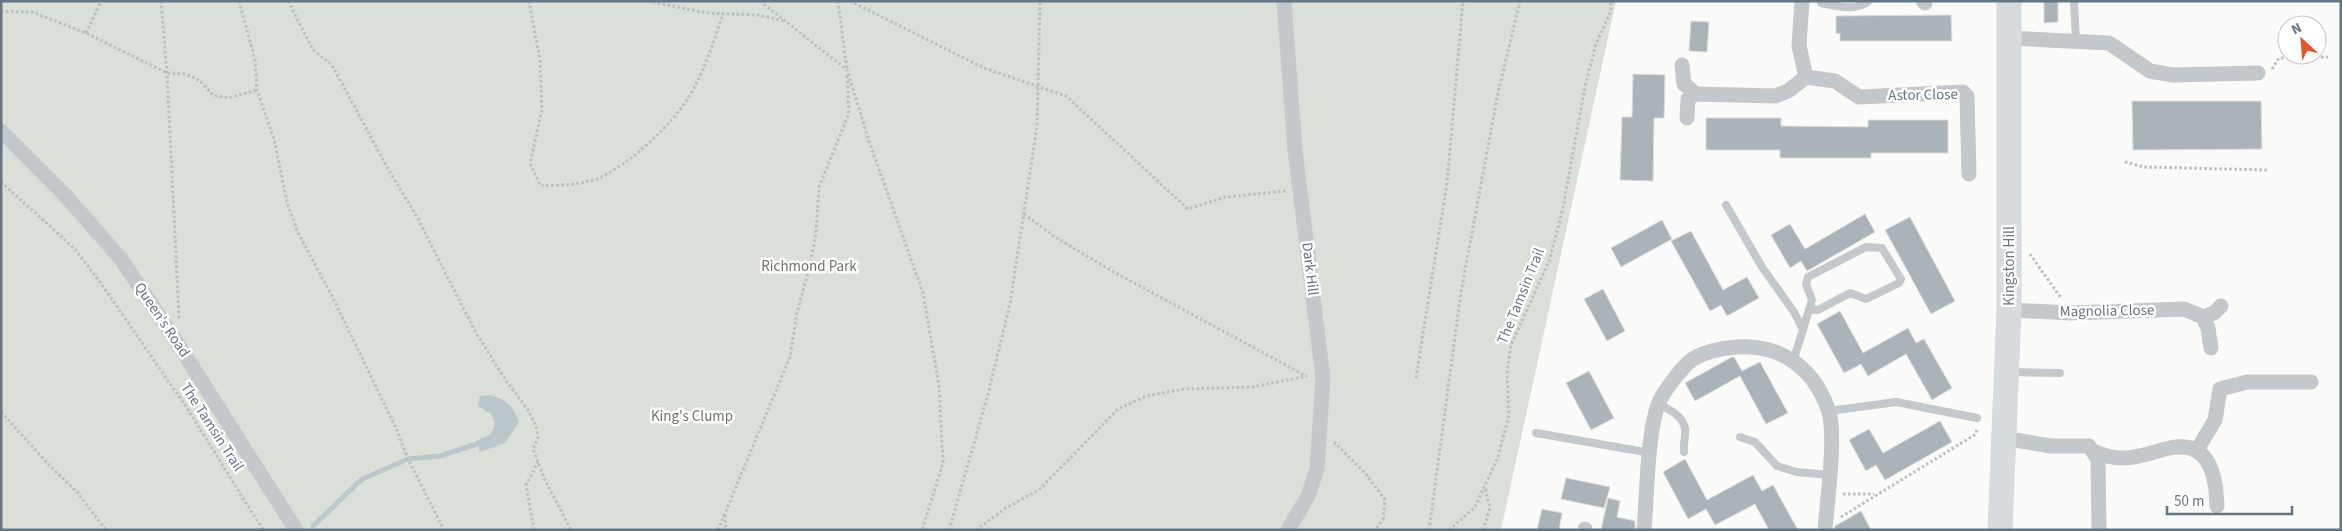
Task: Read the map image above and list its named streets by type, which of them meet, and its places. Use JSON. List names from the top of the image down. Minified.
{"streets":{"main road":["Kingston Hill"],"street":["Astor Close","Dark Hill","Magnolia Close","Queen's Road"],"path":["The Tamsin Trail"]},"crossings":[["Kingston Hill","Magnolia Close"]],"parks":["Richmond Park","King's Clump"],"scale_bar":"50 m","north":"top left"}
